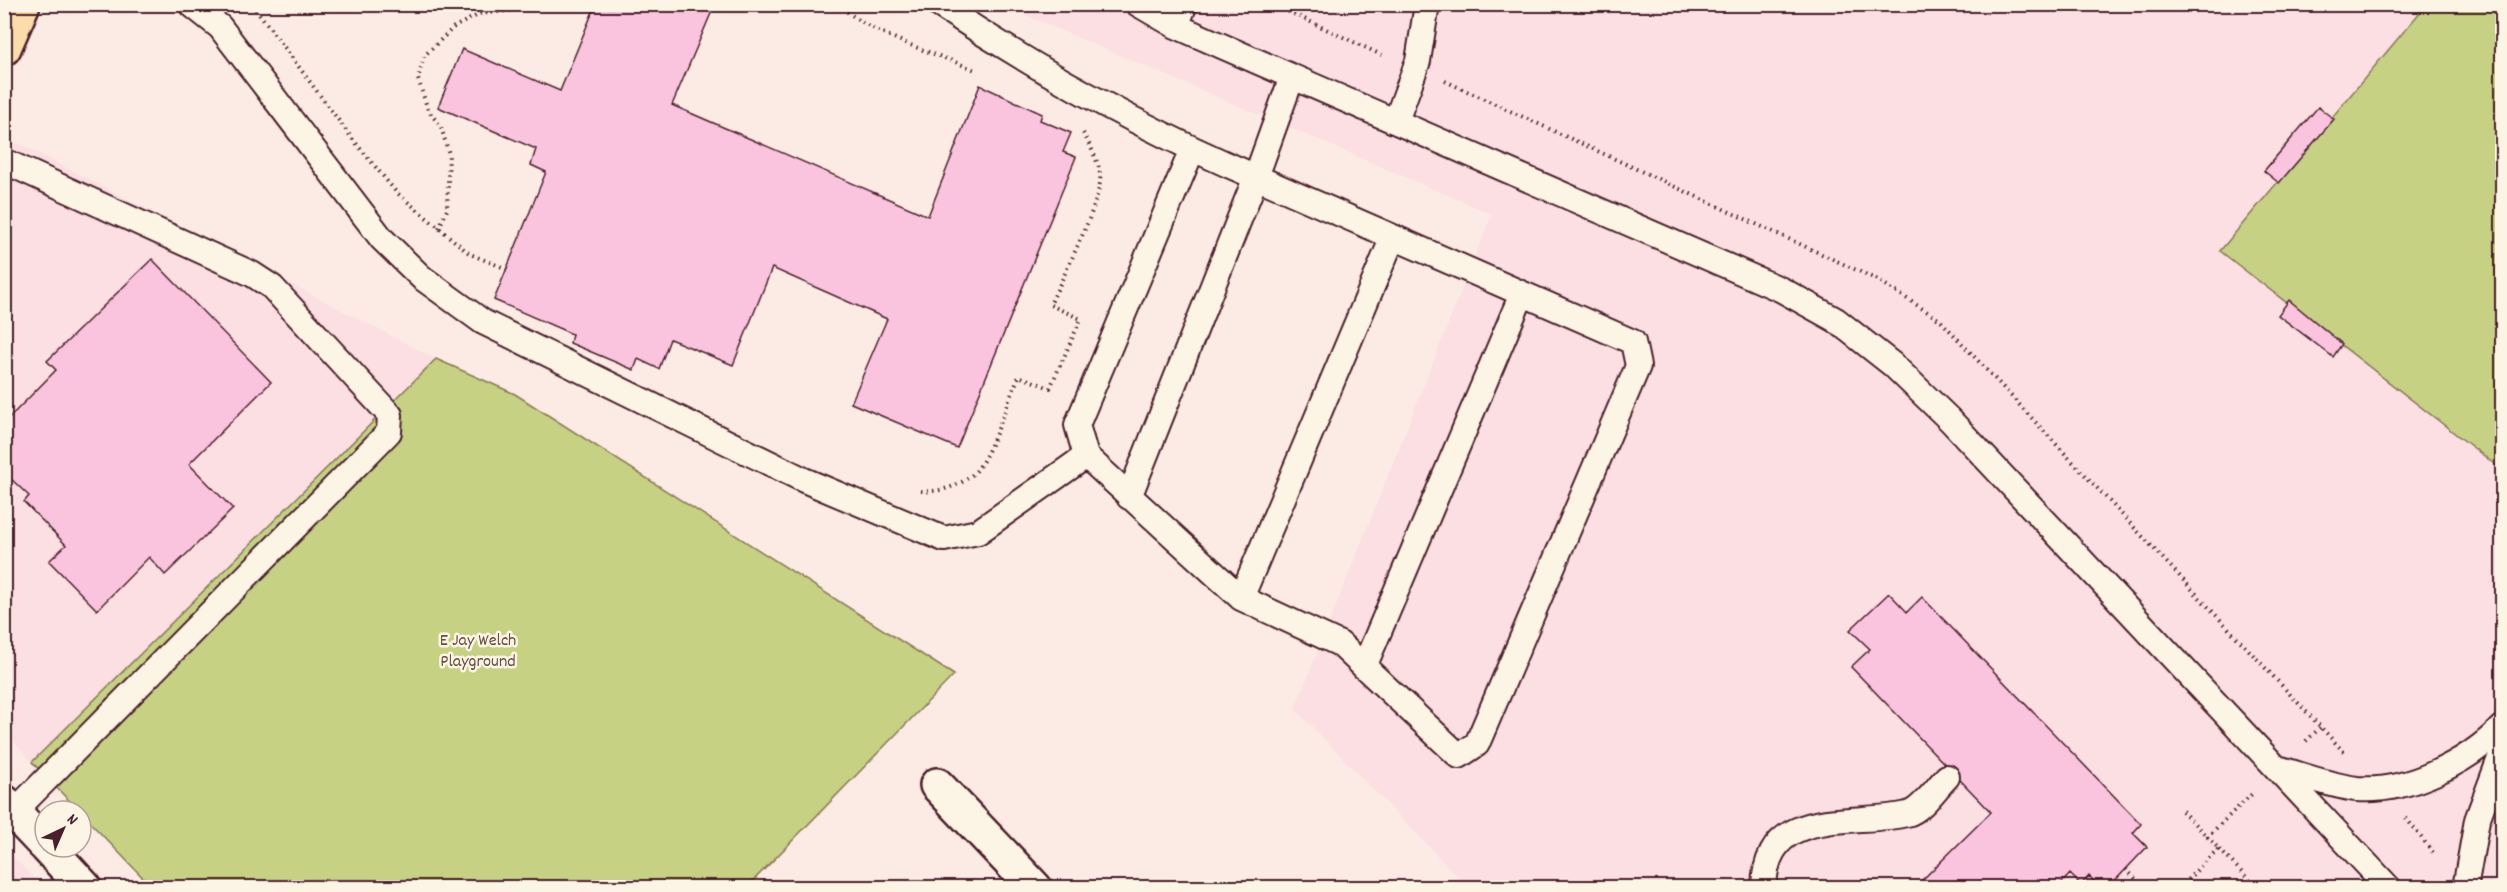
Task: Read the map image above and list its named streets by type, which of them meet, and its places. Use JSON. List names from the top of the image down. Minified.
{"parks":["E Jay Welch Playground"],"north":"top right"}
